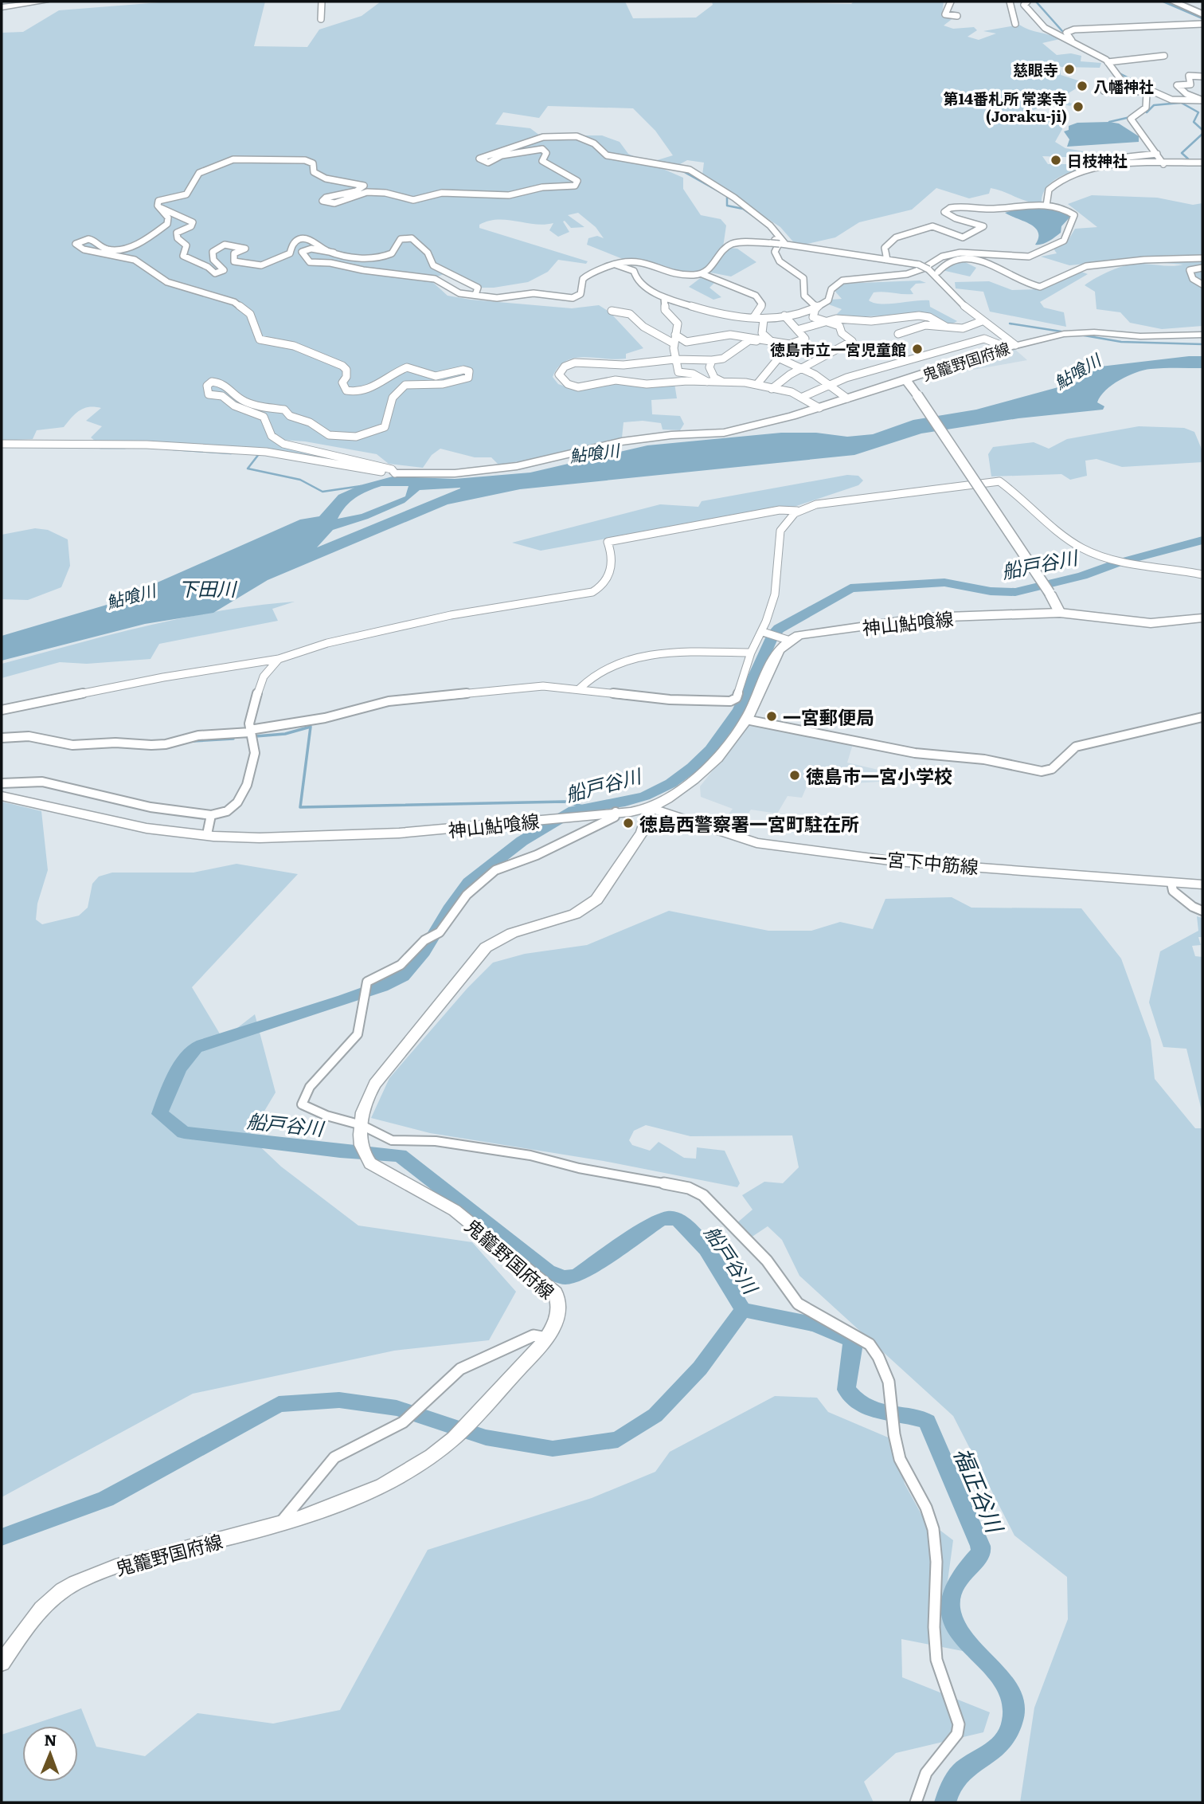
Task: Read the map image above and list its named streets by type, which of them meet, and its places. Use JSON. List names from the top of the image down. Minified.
{"streets":{"main road":["鬼籠野国府線","神山鮎喰線","一宮下中筋線"]},"crossings":[["鬼籠野国府線","神山鮎喰線"],["鬼籠野国府線","一宮下中筋線"],["神山鮎喰線","一宮下中筋線"]],"water":["鮎喰川","船戸谷川","下田川","福正谷川"],"places":["慈眼寺","八幡神社","第14番札所 常楽寺 (Joraku-ji)","日枝神社","徳島市立一宮児童館","一宮郵便局","徳島市一宮小学校","徳島西警察署一宮町駐在所"],"north":"top"}
